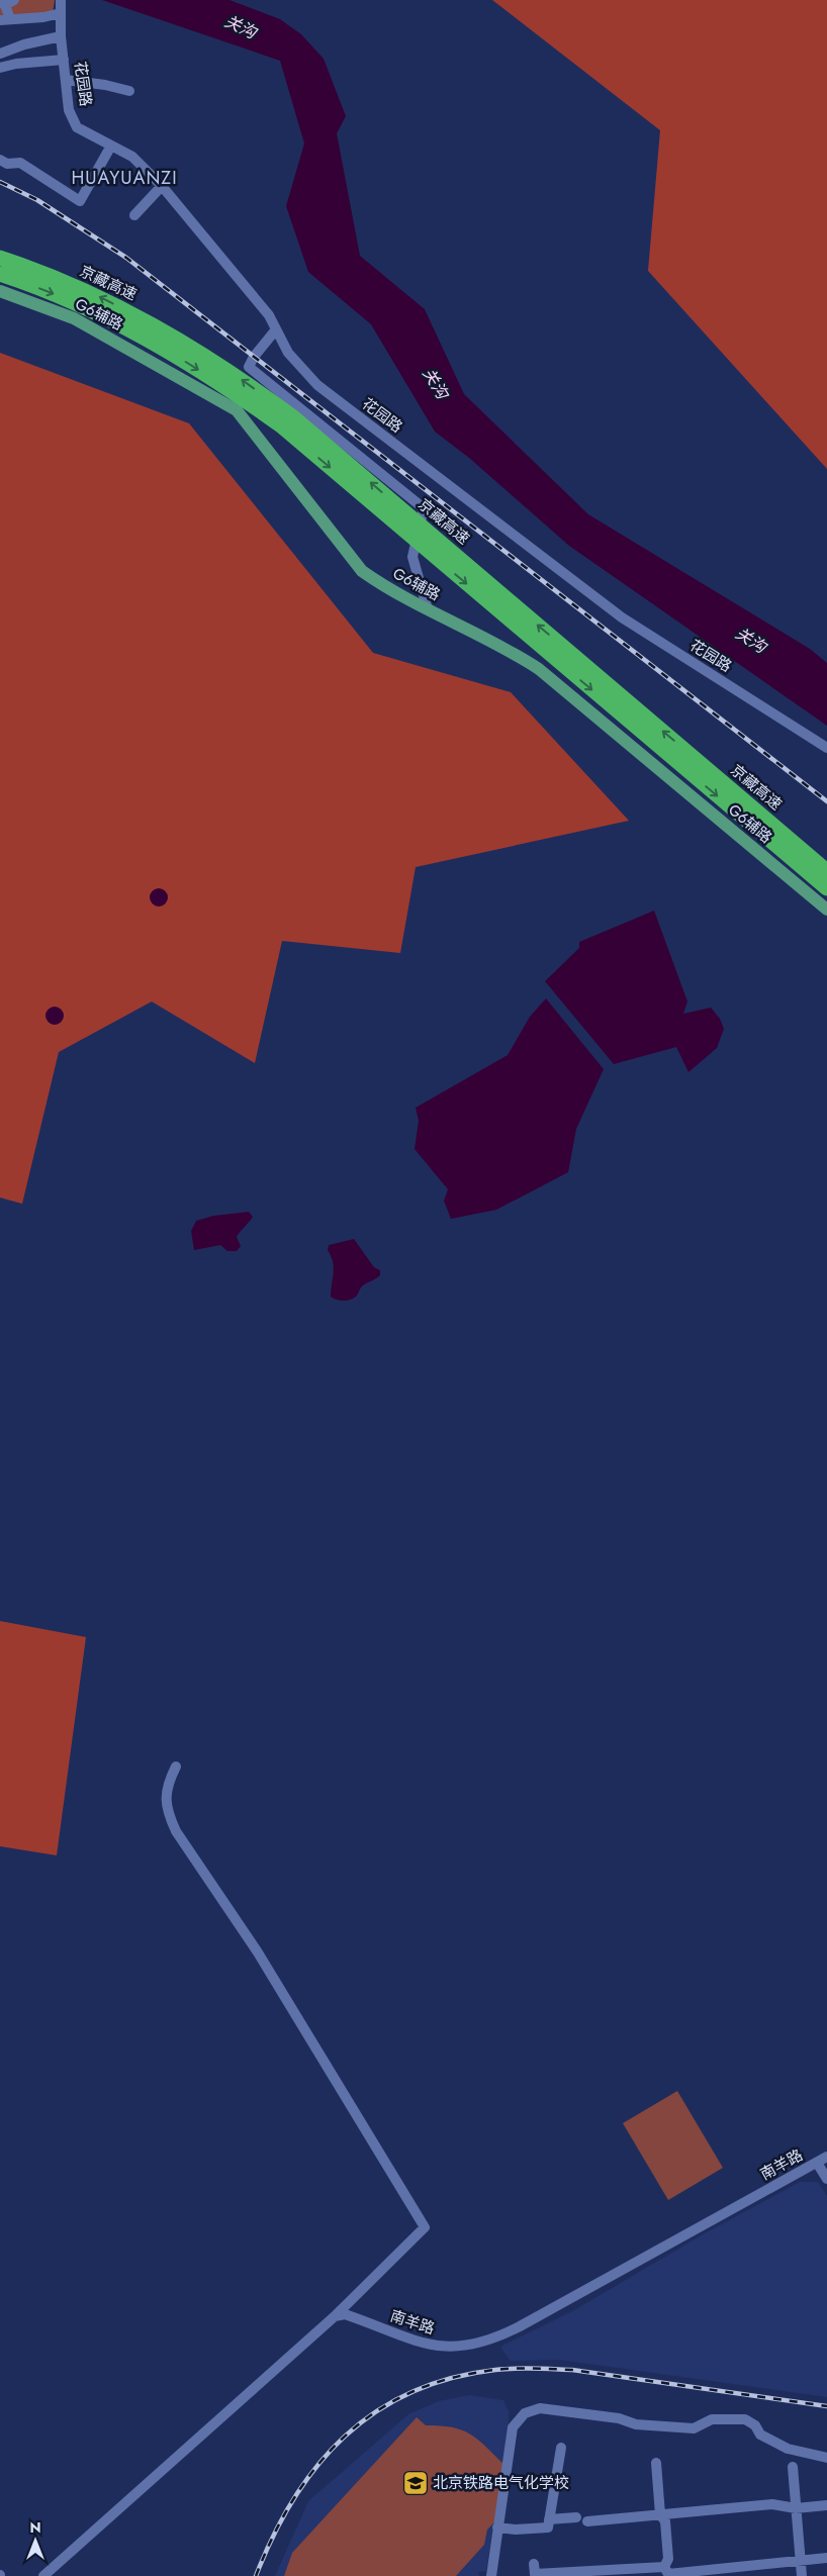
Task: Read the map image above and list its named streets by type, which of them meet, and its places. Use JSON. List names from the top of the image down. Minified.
{"streets":{"highway":["京藏高速"],"main road":["G6辅路"],"street":["花园路","南羊路"]},"districts":["HUAYUANZI"],"water":["关沟"],"places":{"school or university":["北京铁路电气化学校"]},"north":"top"}
